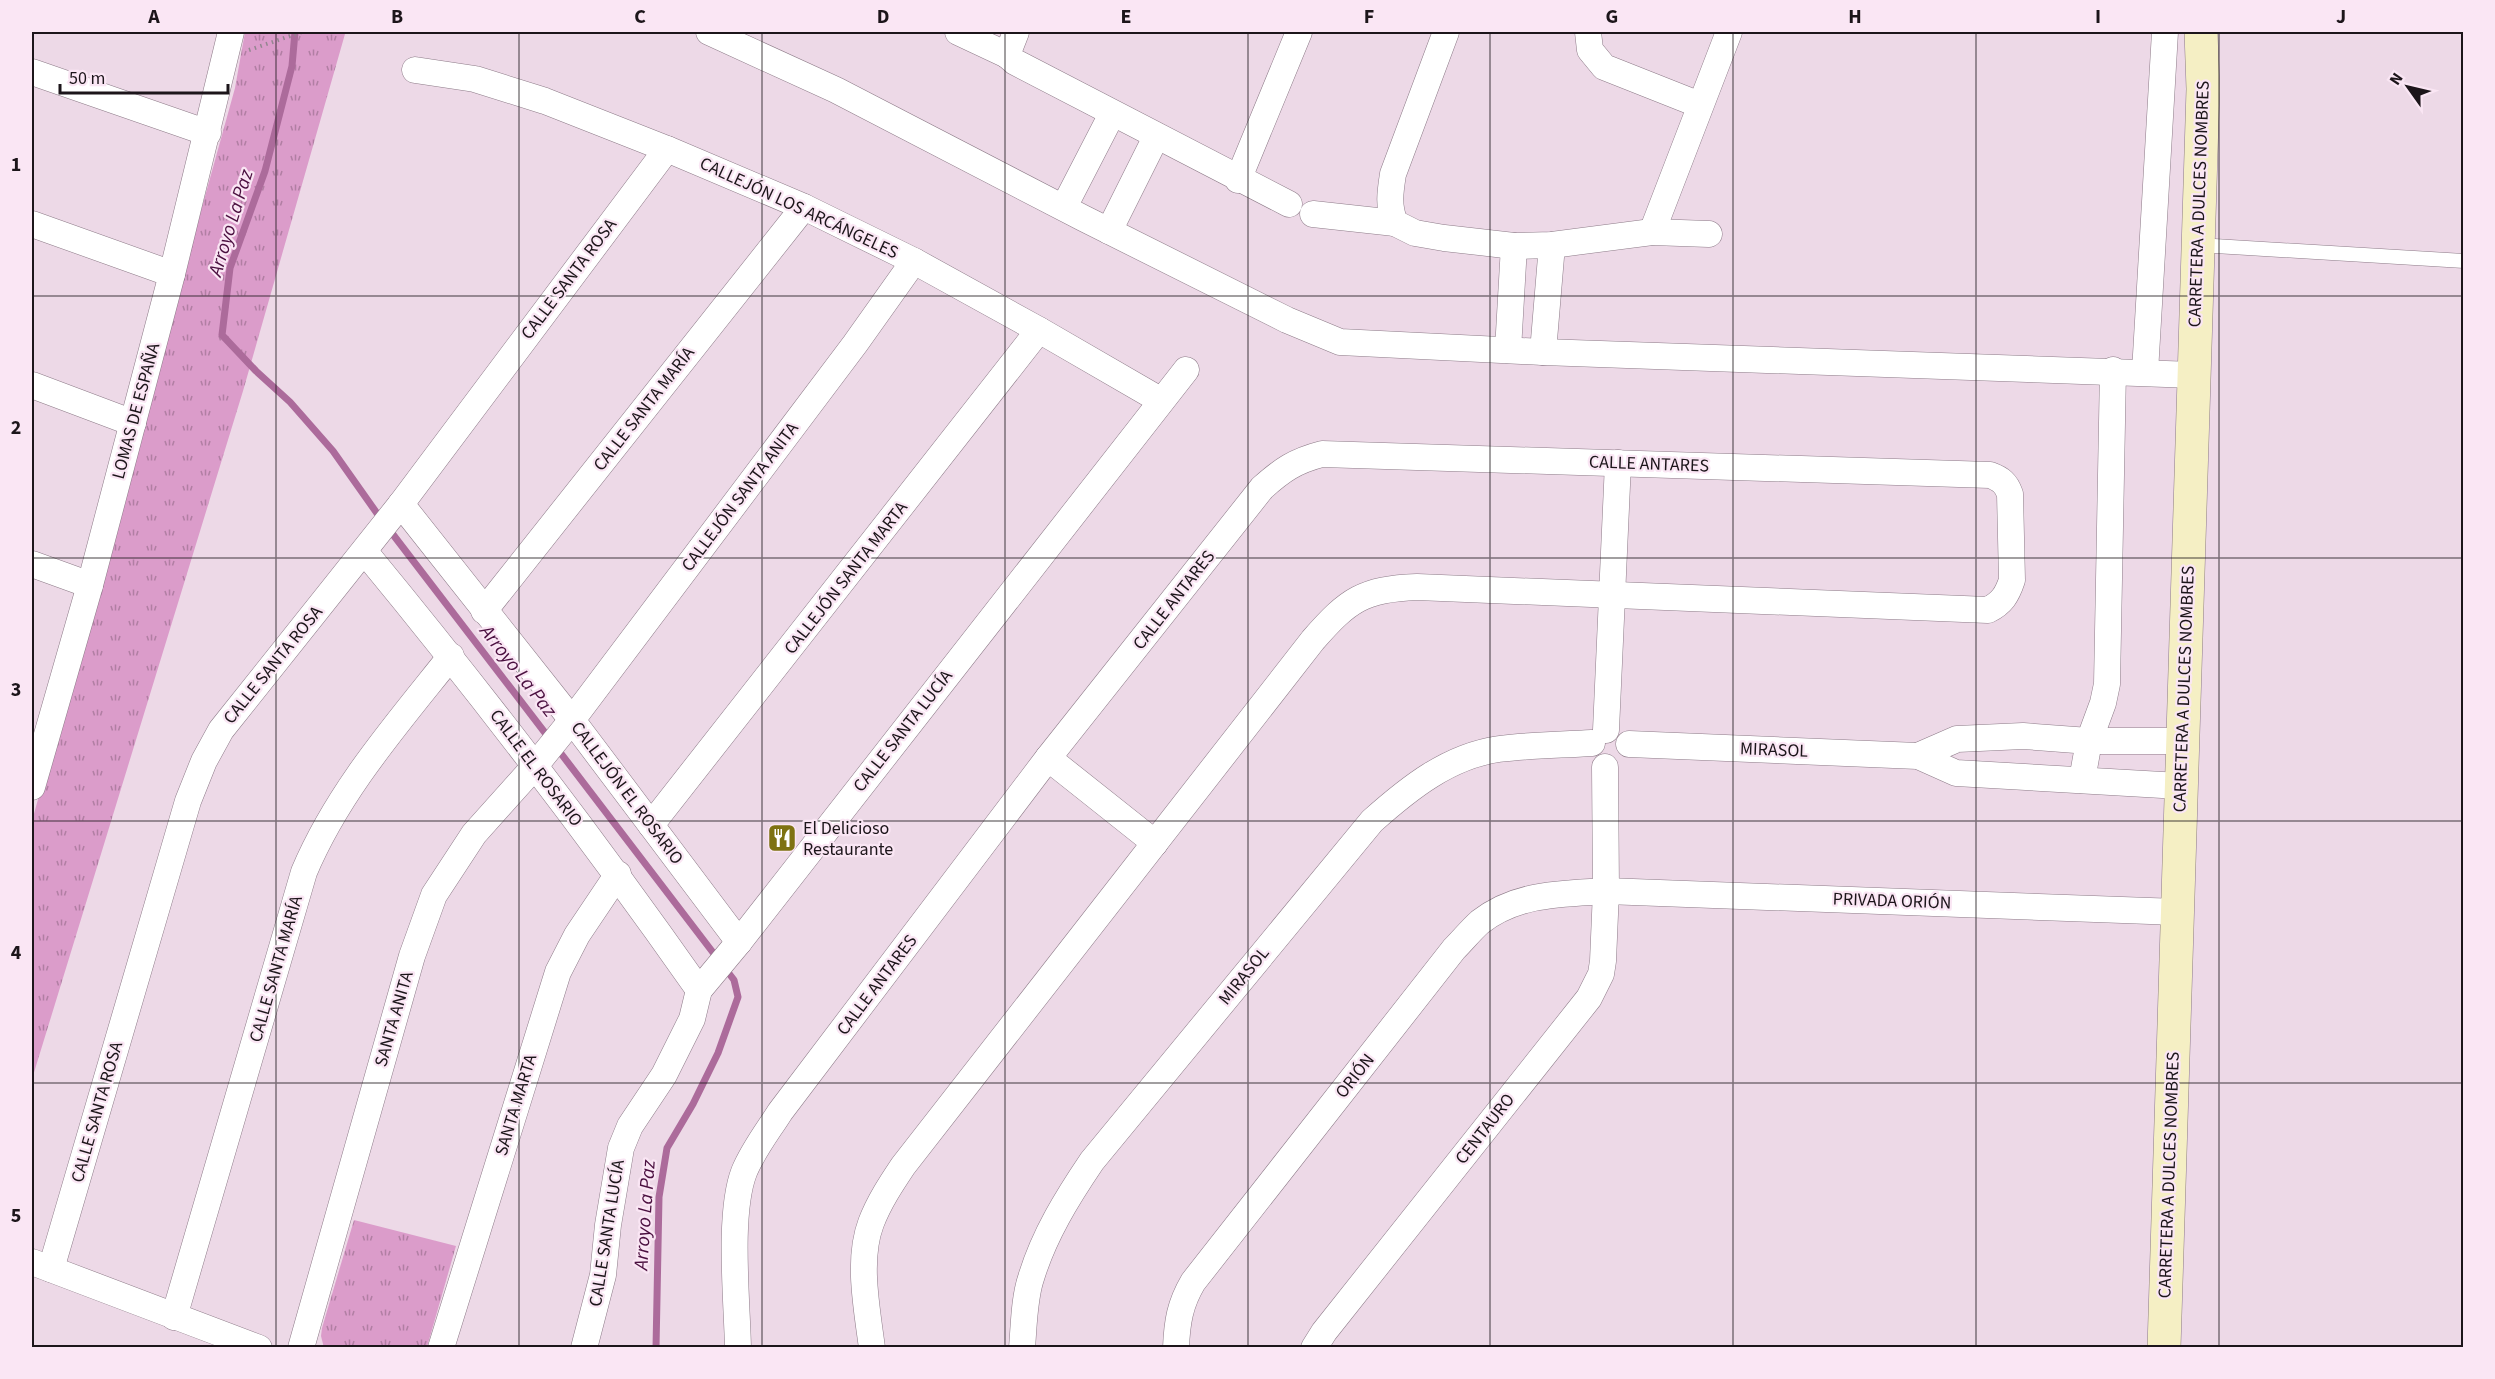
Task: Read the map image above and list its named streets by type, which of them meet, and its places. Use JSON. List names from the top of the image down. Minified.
{"streets":{"main road":["CARRETERA A DULCES NOMBRES"],"street":["CALLEJÓN LOS ARCÁNGELES","CALLE SANTA ROSA","CALLE SANTA MARÍA","LOMAS DE ESPAÑA","CALLE ANTARES","CALLEJÓN SANTA ANITA","CALLEJÓN SANTA MARTA","CALLE SANTA LUCÍA","MIRASOL","CALLE EL ROSARIO","CALLEJÓN EL ROSARIO","PRIVADA ORIÓN","SANTA ANITA","ORIÓN","SANTA MARTA","CENTAURO"]},"crossings":[["CARRETERA A DULCES NOMBRES","MIRASOL"],["CARRETERA A DULCES NOMBRES","PRIVADA ORIÓN"],["CALLEJÓN LOS ARCÁNGELES","CALLE SANTA ROSA"],["CALLEJÓN LOS ARCÁNGELES","CALLE SANTA MARÍA"],["CALLEJÓN LOS ARCÁNGELES","CALLEJÓN SANTA ANITA"],["CALLEJÓN LOS ARCÁNGELES","CALLEJÓN SANTA MARTA"],["CALLEJÓN LOS ARCÁNGELES","CALLE SANTA LUCÍA"],["CALLE SANTA ROSA","CALLE EL ROSARIO"],["CALLE SANTA ROSA","CALLEJÓN EL ROSARIO"],["CALLE SANTA MARÍA","CALLE EL ROSARIO"],["CALLE SANTA MARÍA","CALLEJÓN EL ROSARIO"],["CALLEJÓN SANTA ANITA","CALLEJÓN EL ROSARIO"],["CALLEJÓN SANTA ANITA","SANTA ANITA"],["CALLEJÓN SANTA MARTA","CALLEJÓN EL ROSARIO"],["CALLE SANTA LUCÍA","CALLE EL ROSARIO"],["CALLE SANTA LUCÍA","CALLEJÓN EL ROSARIO"],["MIRASOL","CENTAURO"],["CALLE EL ROSARIO","SANTA ANITA"],["CALLE EL ROSARIO","SANTA MARTA"],["CALLEJÓN EL ROSARIO","SANTA ANITA"],["PRIVADA ORIÓN","ORIÓN"],["PRIVADA ORIÓN","CENTAURO"],["ORIÓN","CENTAURO"]],"water":["Arroyo La Paz"],"places":{"restaurant":["El Delicioso Restaurante"]},"scale_bar":"50 m","north":"top left","grid":{"columns":["A","B","C","D","E","F","G","H","I","J"],"rows":["1","2","3","4","5"]}}
